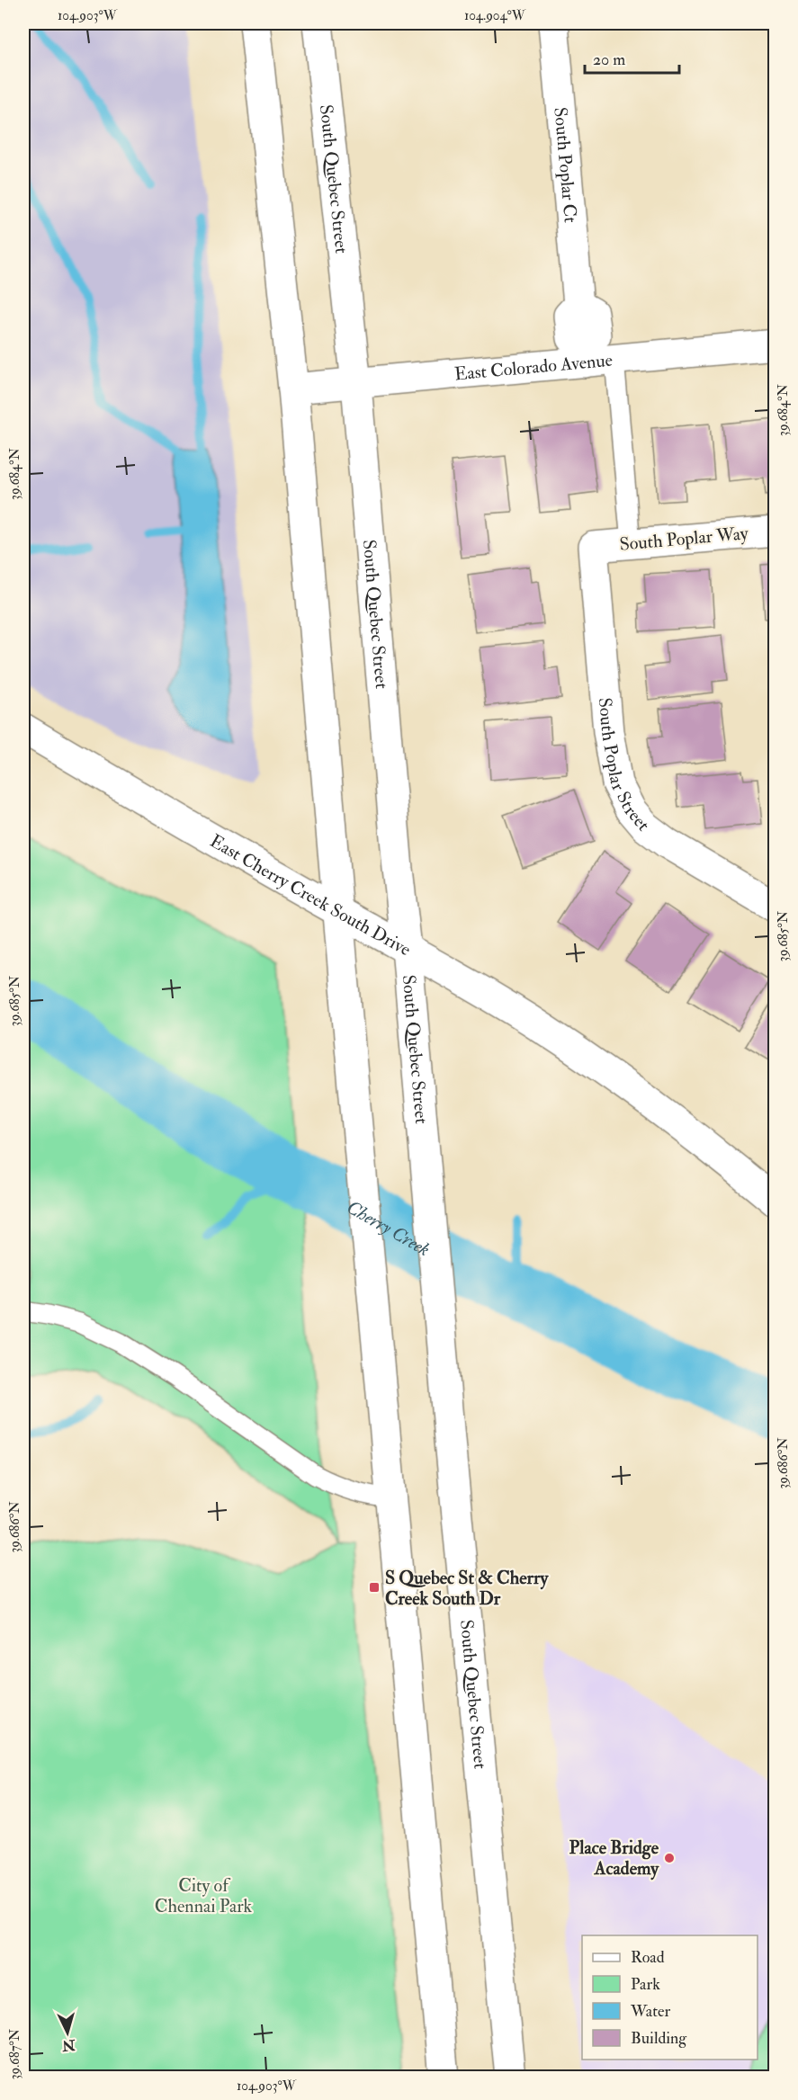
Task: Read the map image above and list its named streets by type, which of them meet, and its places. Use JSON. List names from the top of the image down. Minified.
{"streets":{"main road":["South Poplar Ct","South Quebec Street","East Colorado Avenue","South Poplar Way","South Poplar Street","East Cherry Creek South Drive"]},"crossings":[["South Poplar Ct","East Colorado Avenue"],["South Quebec Street","East Colorado Avenue"],["South Quebec Street","East Cherry Creek South Drive"],["South Poplar Way","South Poplar Street"]],"water":["Cherry Creek"],"parks":["City of Chennai Park"],"places":{"transit":["S Quebec St & Cherry Creek South Dr"],"other":["Place Bridge Academy"]},"legend":["Road","Park","Water","Building"],"scale_bar":"20 m","north":"bottom","coordinates":["104.903°W","104.904°W","39.684°N","39.685°N","39.686°N","39.687°N"]}
